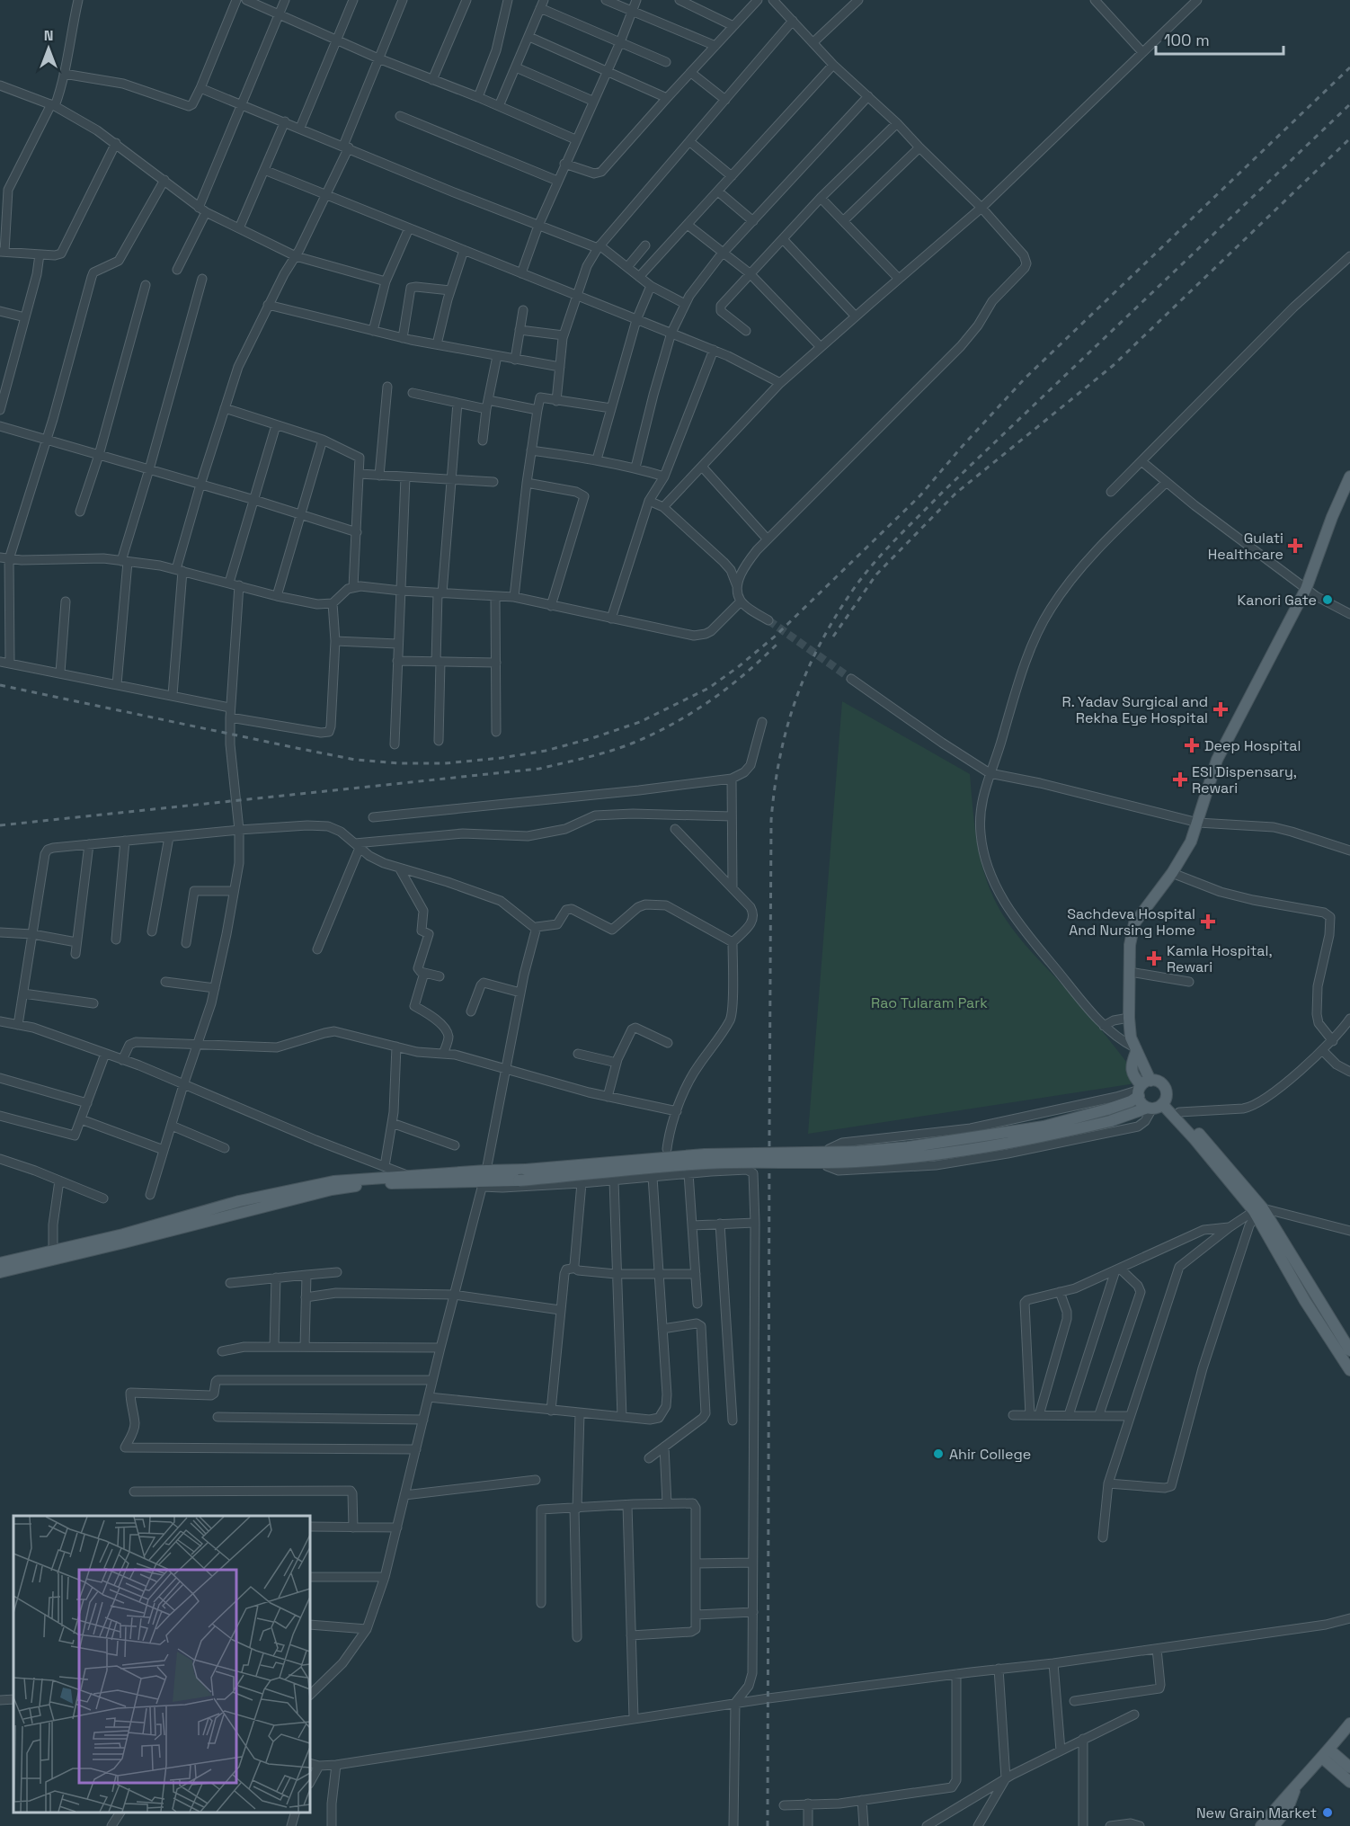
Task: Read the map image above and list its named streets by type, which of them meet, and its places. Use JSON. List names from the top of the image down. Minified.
{"parks":["Rao Tularam Park"],"places":{"health":["Gulati Healthcare","R. Yadav Surgical and Rekha Eye Hospital","Deep Hospital","ESI Dispensary, Rewari","Sachdeva Hospital And Nursing Home","Kamla Hospital, Rewari"],"other":["Kanori Gate","Ahir College","New Grain Market"]},"scale_bar":"100 m","north":"top"}
